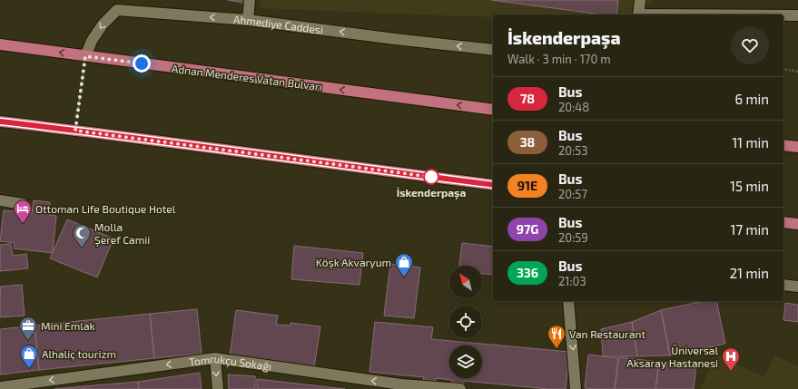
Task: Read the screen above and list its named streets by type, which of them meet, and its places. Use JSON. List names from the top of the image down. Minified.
{"streets":{"main road":["Adnan Menderes Vatan Bulvarı"],"street":["Ahmediye Caddesi","Tomrukçu Sokağı"]},"crossings":[["Ahmediye Caddesi","Adnan Menderes Vatan Bulvarı"]],"one_way":["Ahmediye Caddesi","Tomrukçu Sokağı"],"places":{"other":["İskenderpaşa"],"hotel":["Ottoman Life Boutique Hotel"],"mosque":["Molla Şeref Camii"],"shop":["Köşk Akvaryum","Alhaliç tourizm"],"office":["Mini Emlak"],"restaurant":["Van Restaurant"],"hospital":["Üniversal Aksaray Hastanesi"]},"lines":["bus line 78"],"north":"top left","page":{"heading":["İskenderpaşa","Walk · 3 min · 170 m"],"list":[{"mark":"78","name":"Bus","note":"20:48","value":"6 min"},{"mark":"38","name":"Bus","note":"20:53","value":"11 min"},{"mark":"91E","name":"Bus","note":"20:57","value":"15 min"},{"mark":"97G","name":"Bus","note":"20:59","value":"17 min"},{"mark":"336","name":"Bus","note":"21:03","value":"21 min"}]}}
